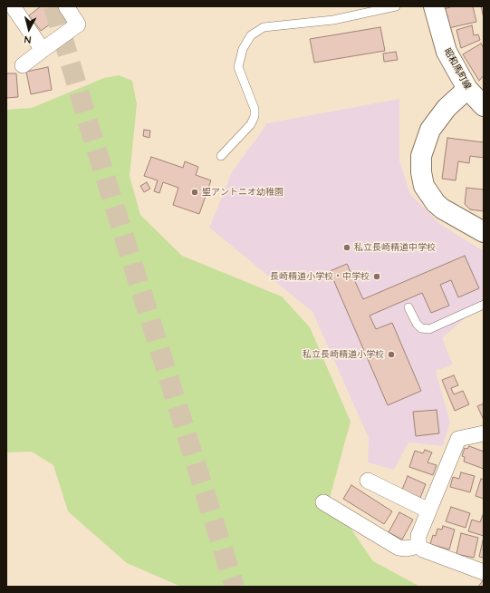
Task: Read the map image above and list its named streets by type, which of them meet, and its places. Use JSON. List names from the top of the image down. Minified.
{"streets":{"street":["昭和馬町線"]},"places":["聖アントニオ幼稚園","私立長崎精道中学校","長崎精道小学校・中学校","私立長崎精道小学校"],"north":"bottom"}
